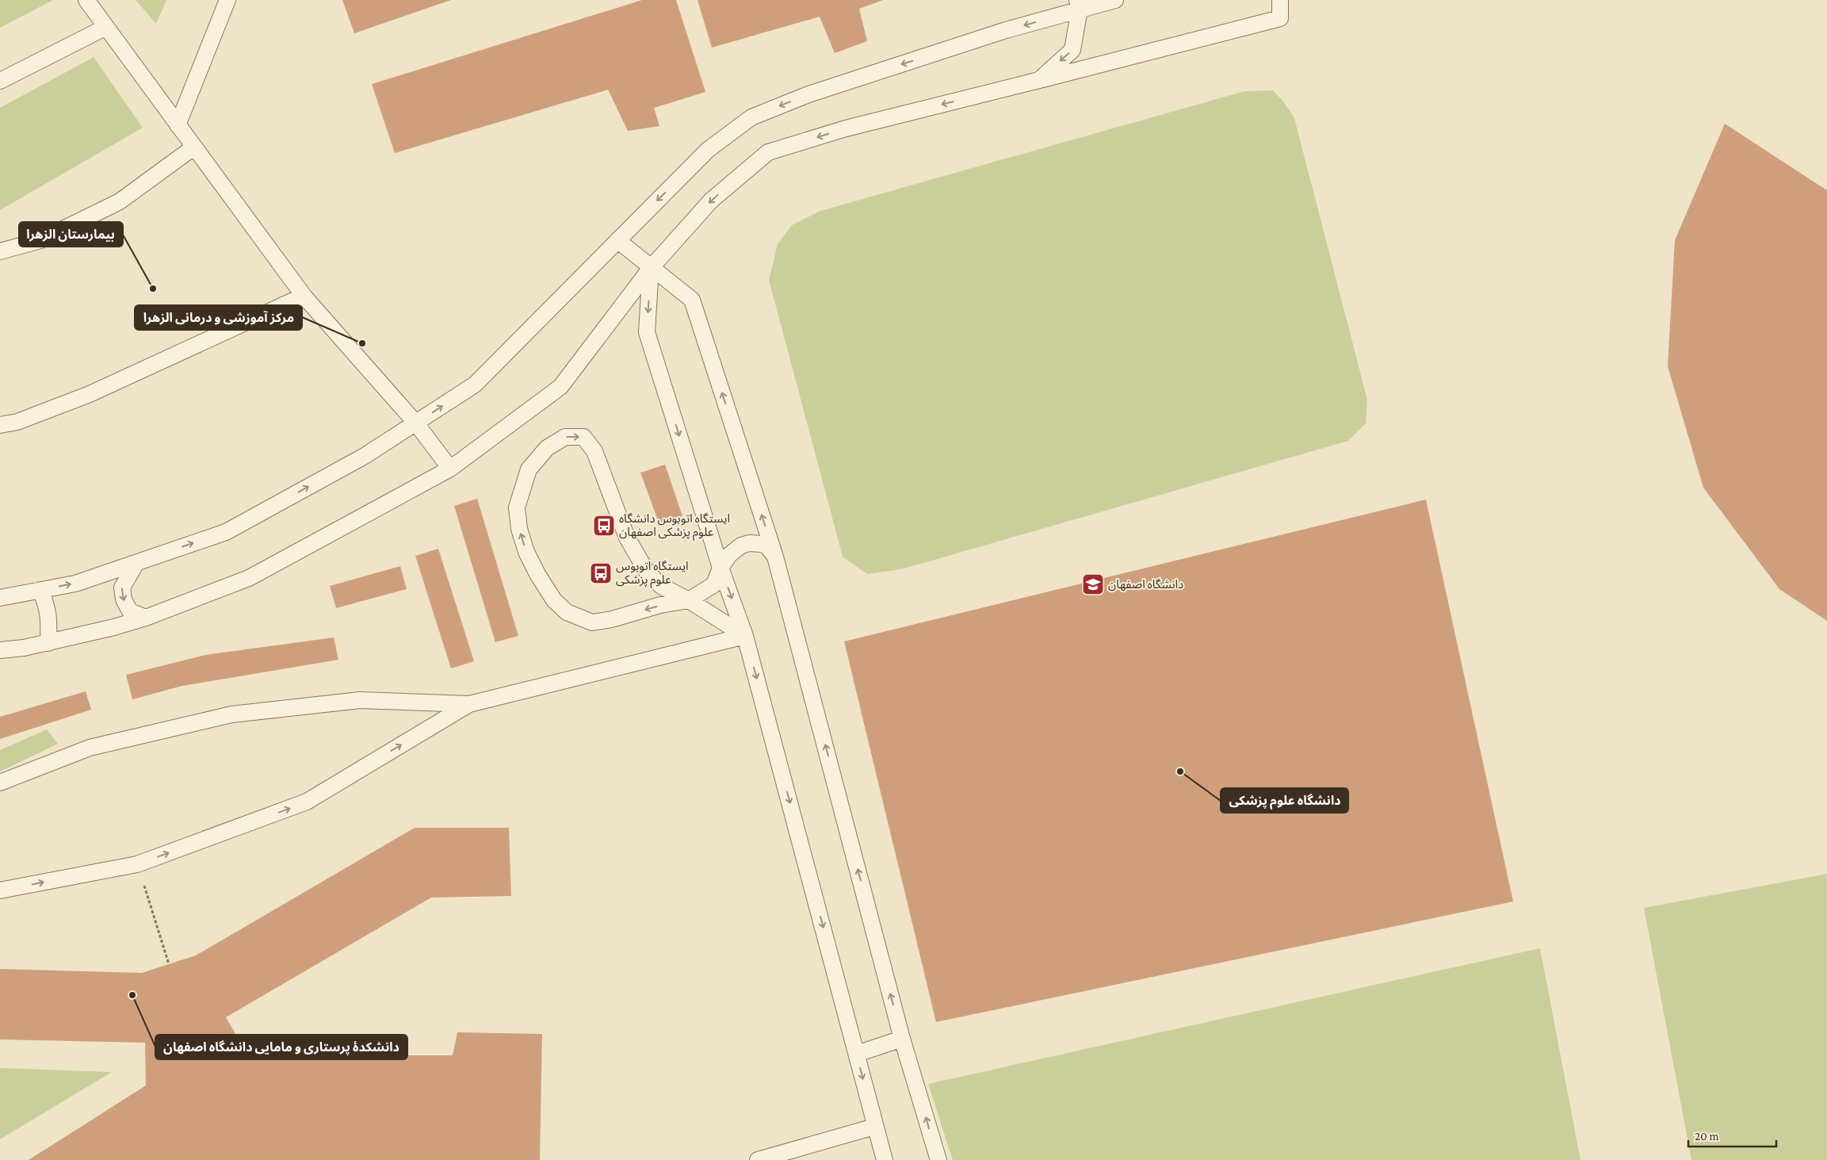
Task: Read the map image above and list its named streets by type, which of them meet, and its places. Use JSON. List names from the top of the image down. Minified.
{"places":{"other":["بیمارستان الزهرا","مرکز آموزشی و درمانی الزهرا","دانشگاه علوم پزشکی","دانشکدهٔ پرستاری و مامایی دانشگاه اصفهان"],"bus stop":["ایستگاه اتوبوس دانشگاه علوم پزشکی اصفهان","ایستگاه اتوبوس علوم پزشکی"],"school or university":["دانشگاه اصفهان"]},"scale_bar":"20 m"}
